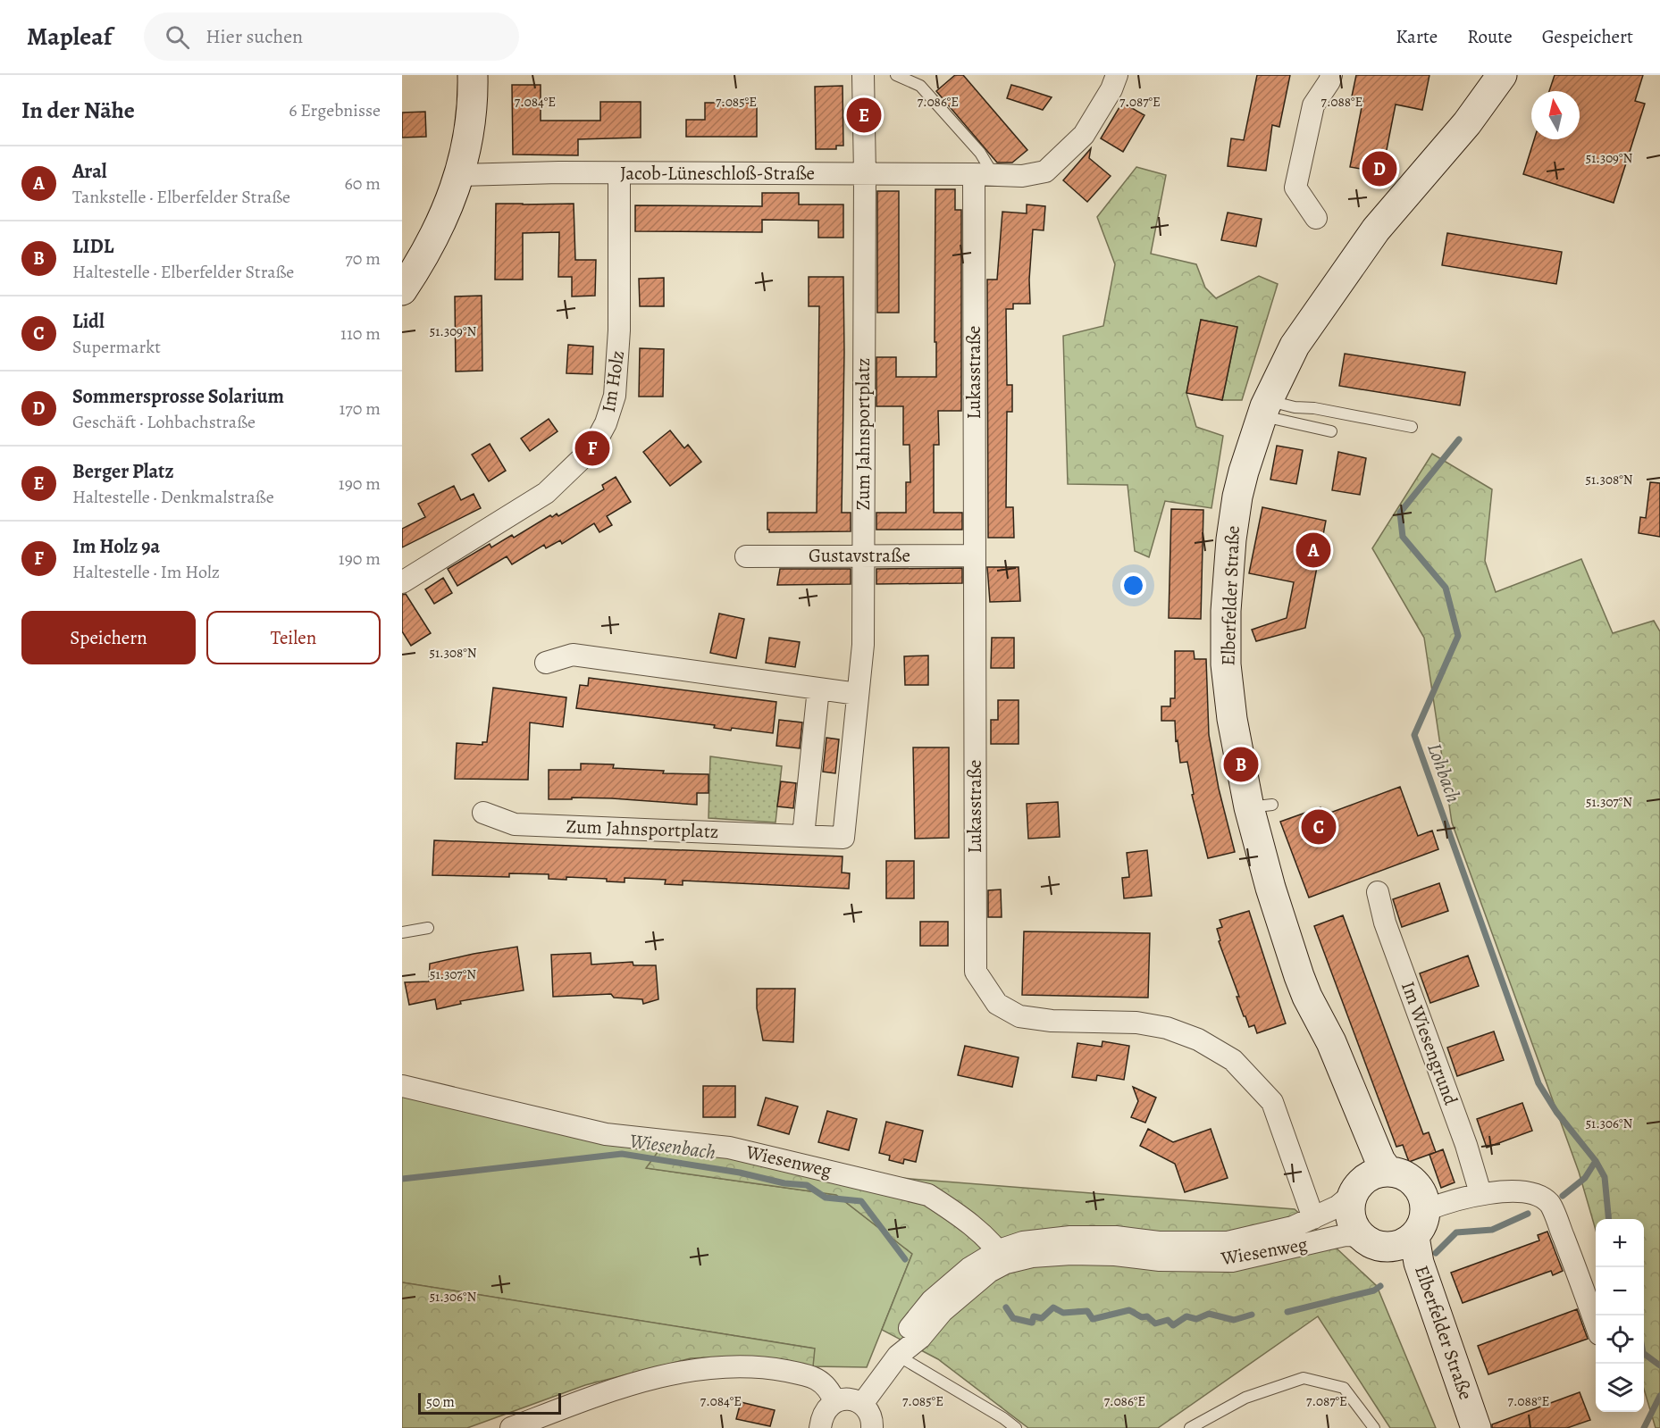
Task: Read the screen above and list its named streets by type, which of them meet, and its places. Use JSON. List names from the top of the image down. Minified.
{"streets":{"main road":["Elberfelder Straße"],"street":["Jacob-Lüneschloß-Straße","Lukasstraße","Im Holz","Zum Jahnsportplatz","Gustavstraße","Im Wiesengrund","Wiesenweg"]},"crossings":[["Jacob-Lüneschloß-Straße","Lukasstraße"],["Jacob-Lüneschloß-Straße","Im Holz"],["Jacob-Lüneschloß-Straße","Zum Jahnsportplatz"],["Lukasstraße","Gustavstraße"],["Lukasstraße","Wiesenweg"],["Zum Jahnsportplatz","Gustavstraße"],["Elberfelder Straße","Wiesenweg"]],"water":["Lohbach","Wiesenbach"],"scale_bar":"50 m","north":"top","page":{"header":"Mapleaf","search":"Hier suchen","nav":["Karte","Route","Gespeichert"],"heading":["In der Nähe","6 Ergebnisse"],"pins":["E","D","F","A","B","C"],"list":[{"mark":"A","name":"Aral","note":"Tankstelle · Elberfelder Straße","value":"60 m"},{"mark":"B","name":"LIDL","note":"Haltestelle · Elberfelder Straße","value":"70 m"},{"mark":"C","name":"Lidl","note":"Supermarkt","value":"110 m"},{"mark":"D","name":"Sommersprosse Solarium","note":"Geschäft · Lohbachstraße","value":"170 m"},{"mark":"E","name":"Berger Platz","note":"Haltestelle · Denkmalstraße","value":"190 m"},{"mark":"F","name":"Im Holz 9a","note":"Haltestelle · Im Holz","value":"190 m"}],"buttons":["Speichern","Teilen"],"map_buttons":["+","−"],"scale":"50 m"},"coordinates":["7.084°E","7.085°E","7.086°E","7.087°E","7.088°E","51.309°N","51.308°N","51.307°N","51.306°N"]}
